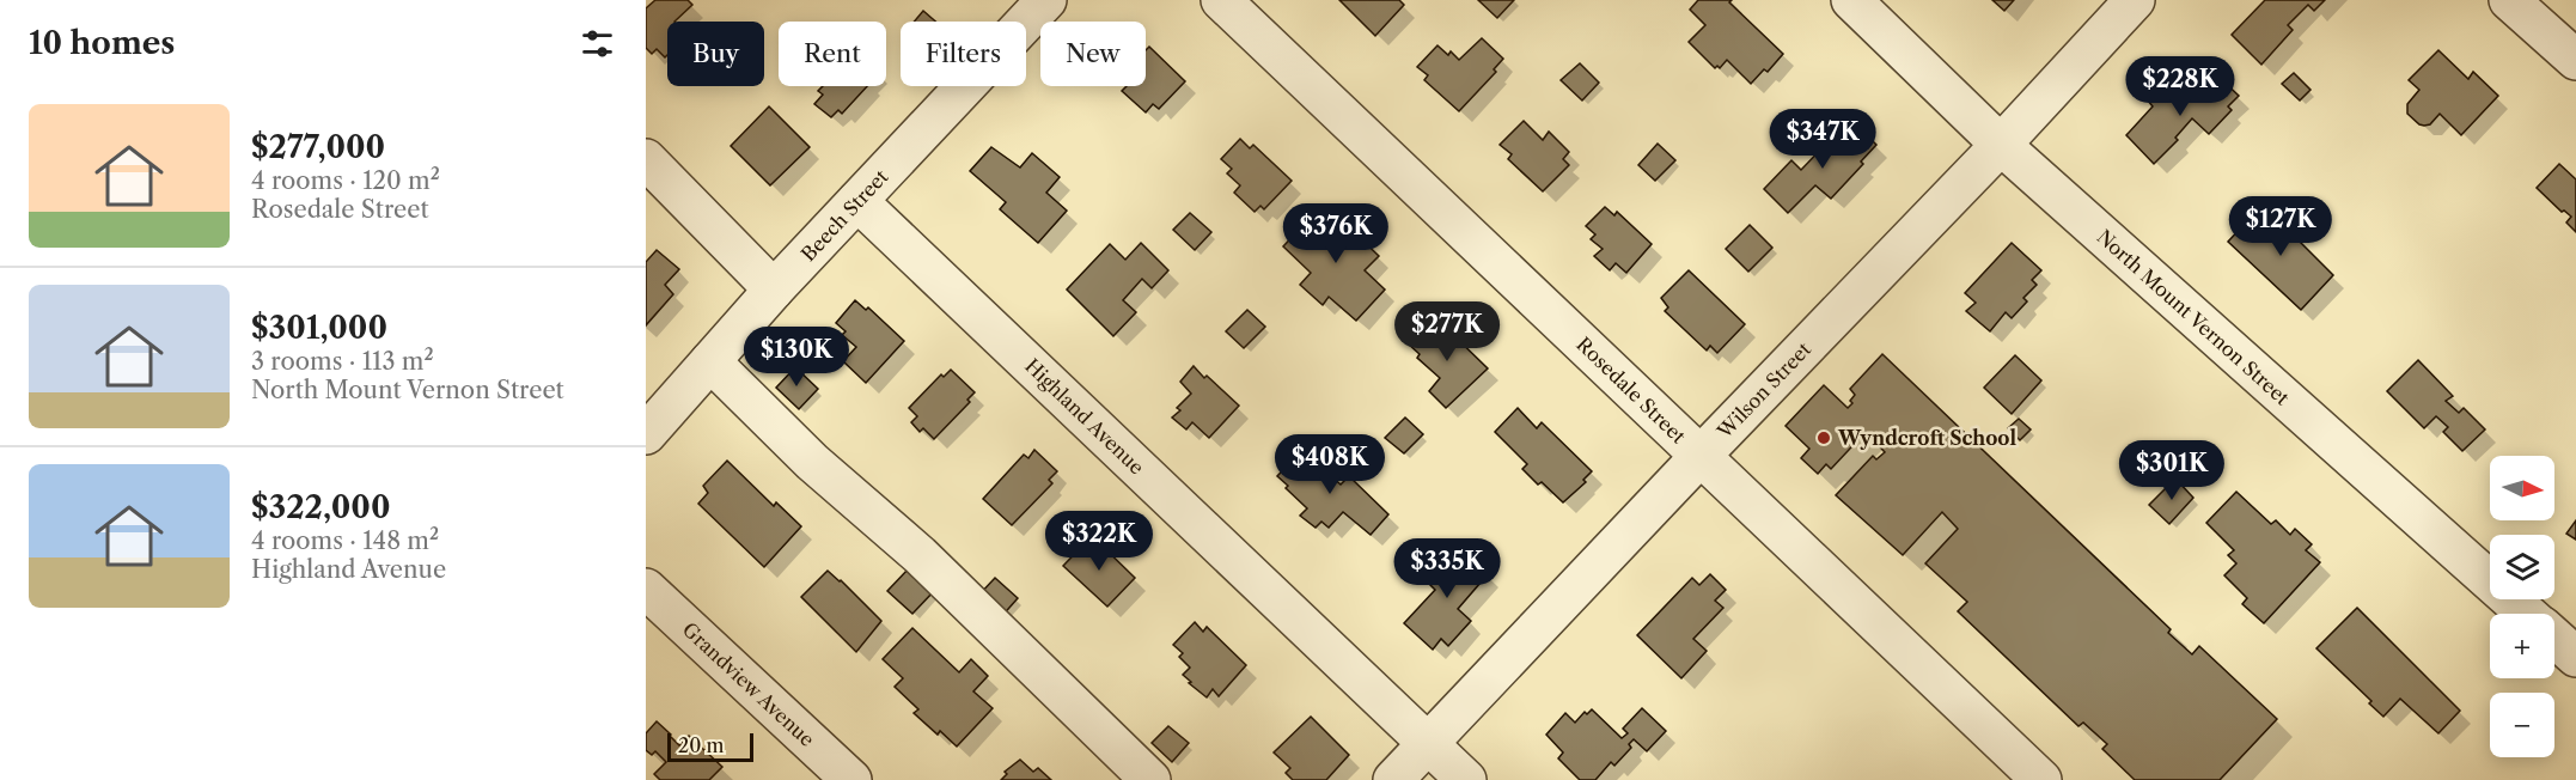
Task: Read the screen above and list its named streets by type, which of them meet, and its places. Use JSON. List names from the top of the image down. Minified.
{"streets":{"street":["Beech Street","North Mount Vernon Street","Rosedale Street","Wilson Street","Highland Avenue","Grandview Avenue"]},"crossings":[["Beech Street","Highland Avenue"],["North Mount Vernon Street","Wilson Street"],["Rosedale Street","Wilson Street"],["Wilson Street","Highland Avenue"]],"places":["Wyndcroft School"],"scale_bar":"20 m","north":"right","page":{"heading":"10 homes","chip":["Buy","Rent","Filters","New"],"price":["$228K","$347K","$127K","$376K","$277K","$130K","$408K","$301K","$322K","$335K"],"list":[{"name":"$277,000","note":"4 rooms · 120 m² · Rosedale Street"},{"name":"$301,000","note":"3 rooms · 113 m² · North Mount Vernon Street"},{"name":"$322,000","note":"4 rooms · 148 m² · Highland Avenue"}],"map_buttons":["+","−"],"scale":"20 m"}}
